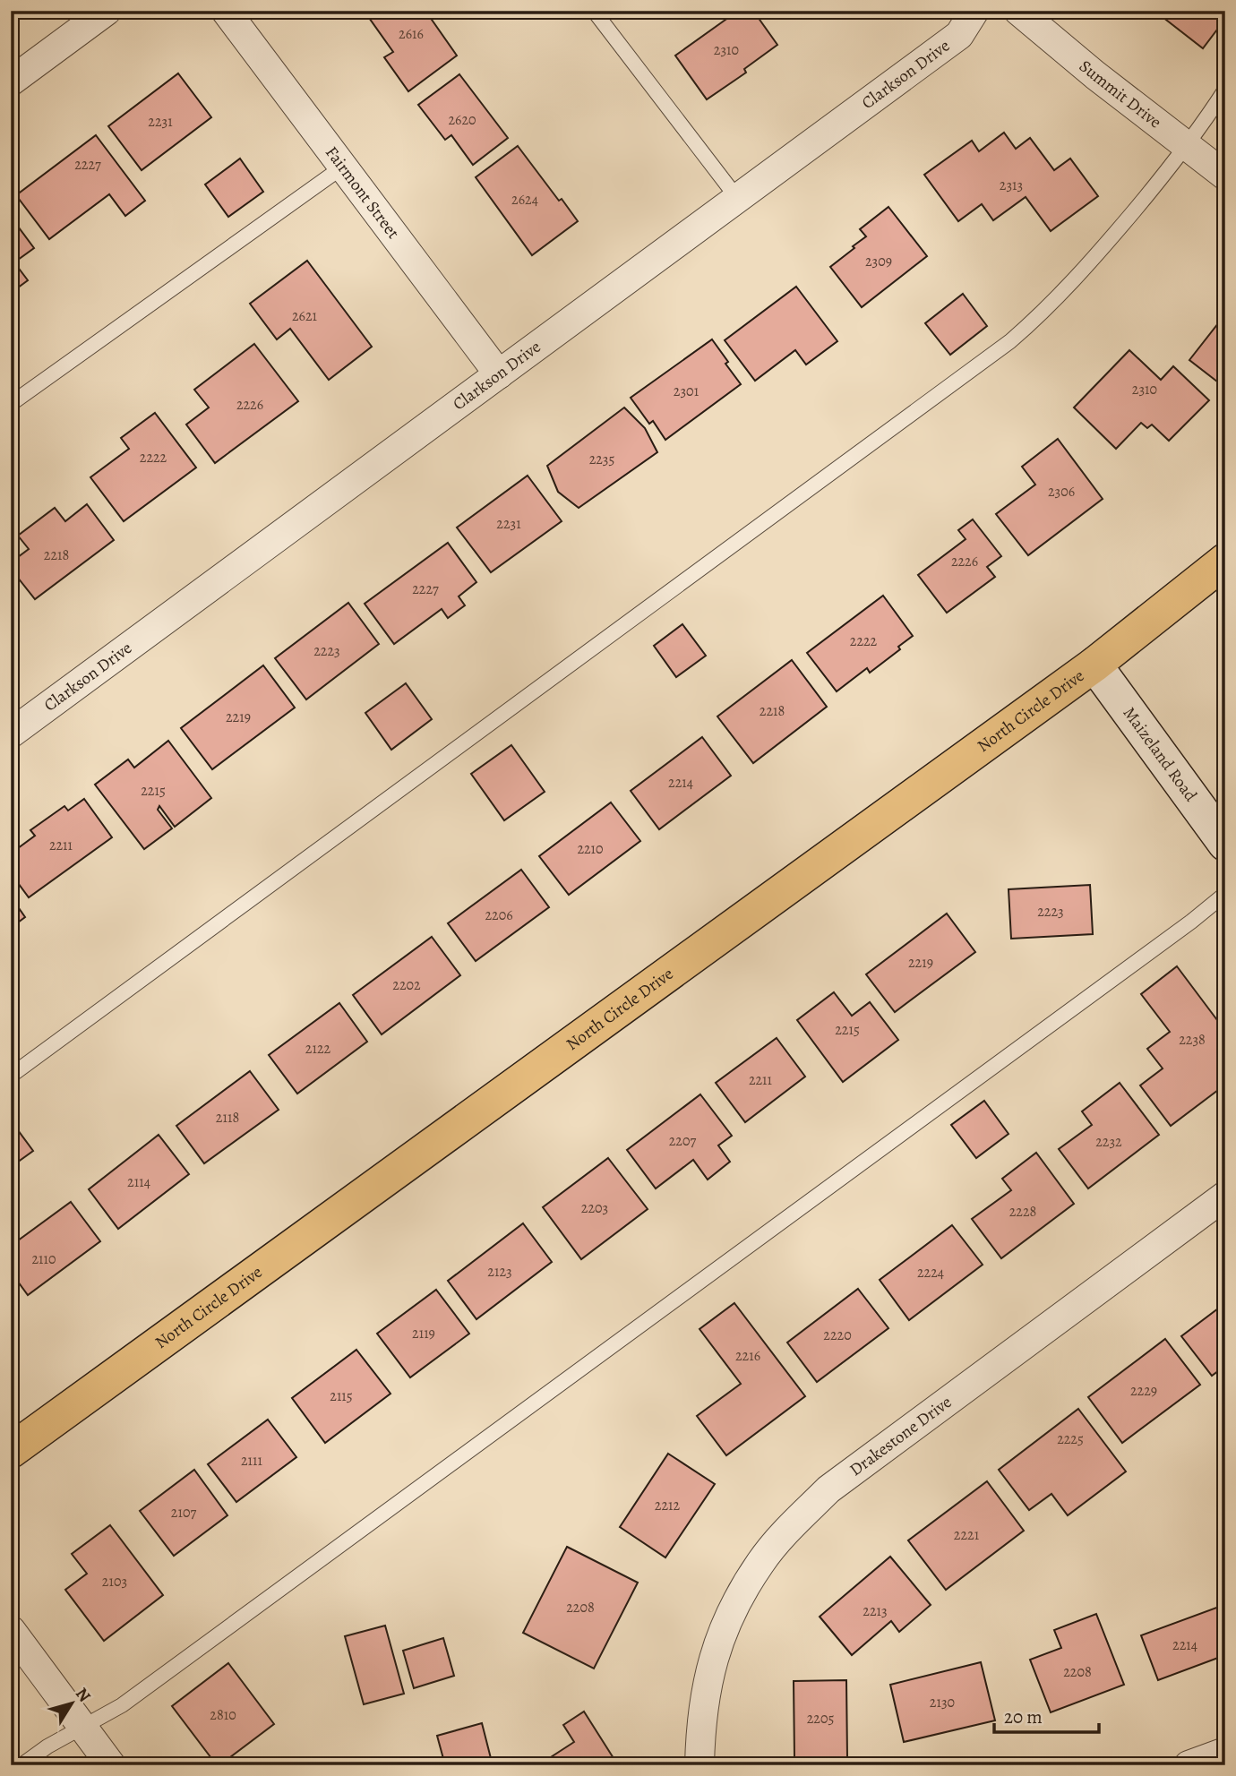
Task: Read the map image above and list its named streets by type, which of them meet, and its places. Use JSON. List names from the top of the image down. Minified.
{"streets":{"main road":["North Circle Drive","Maizeland Road"],"street":["Clarkson Drive","Summit Drive","Fairmont Street","Drakestone Drive"]},"crossings":[["Clarkson Drive","Fairmont Street"],["North Circle Drive","Maizeland Road"]],"house_numbers":["2616","2310","2620","2231","2227","2313","2624","2309","2621","2310","2301","2226","2222","2235","2306","2231","2218","2226","2227","2222","2223","2218","2219","2214","2215","2211","2210","2223","2206","2219","2202","2215","2238","2122","2211","2118","2207","2232","2114","2203","2228","2110","2123","2224","2119","2220","2216","2229","2115","2225","2111","2212","2107","2221","2103","2208","2213","2214","2208","2130","2810","2205"],"scale_bar":"20 m","north":"top right"}
